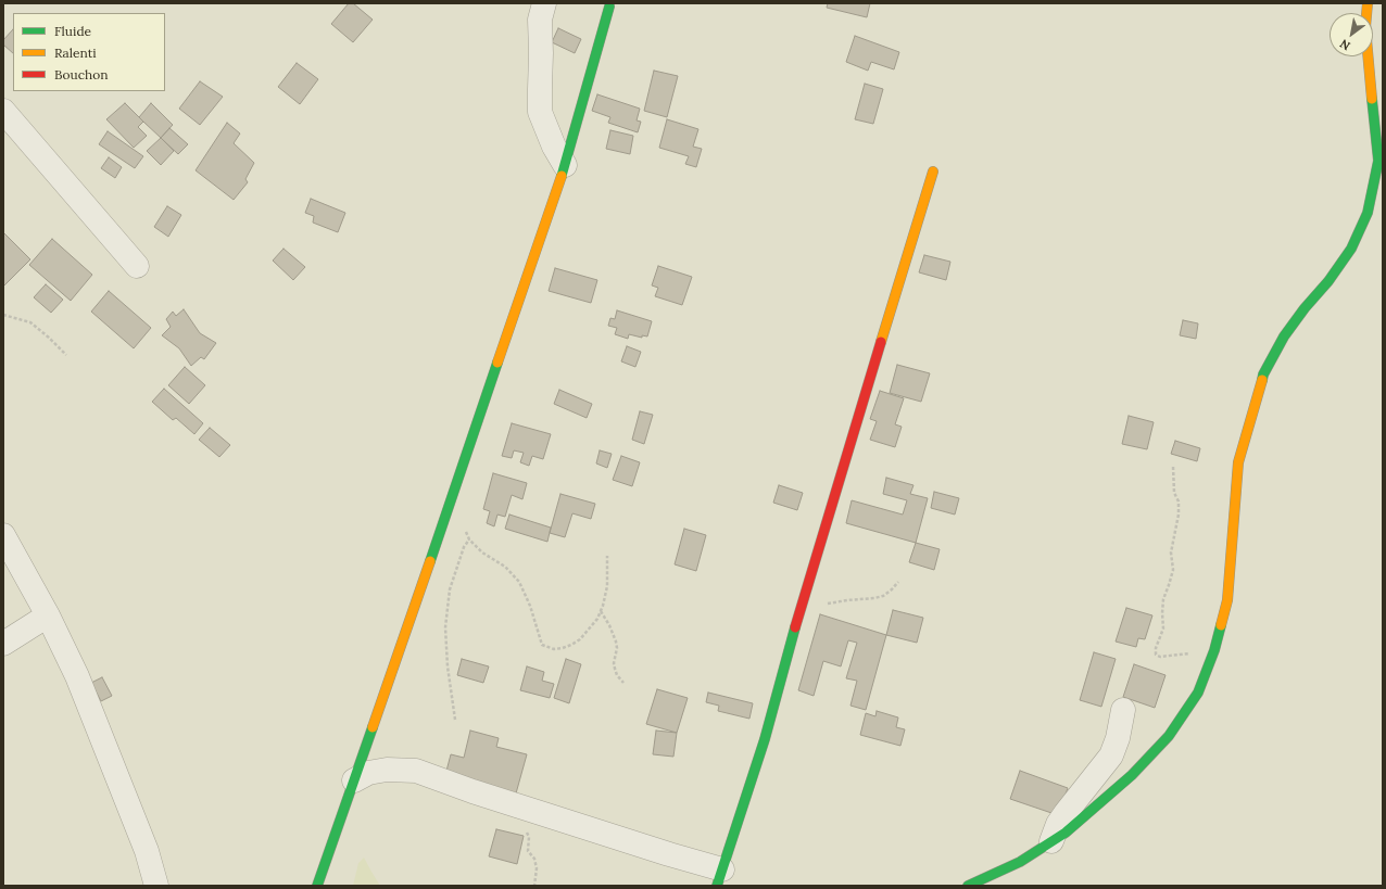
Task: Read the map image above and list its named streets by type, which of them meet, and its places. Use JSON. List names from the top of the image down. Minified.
{"legend":["Fluide","Ralenti","Bouchon"],"north":"bottom left"}
